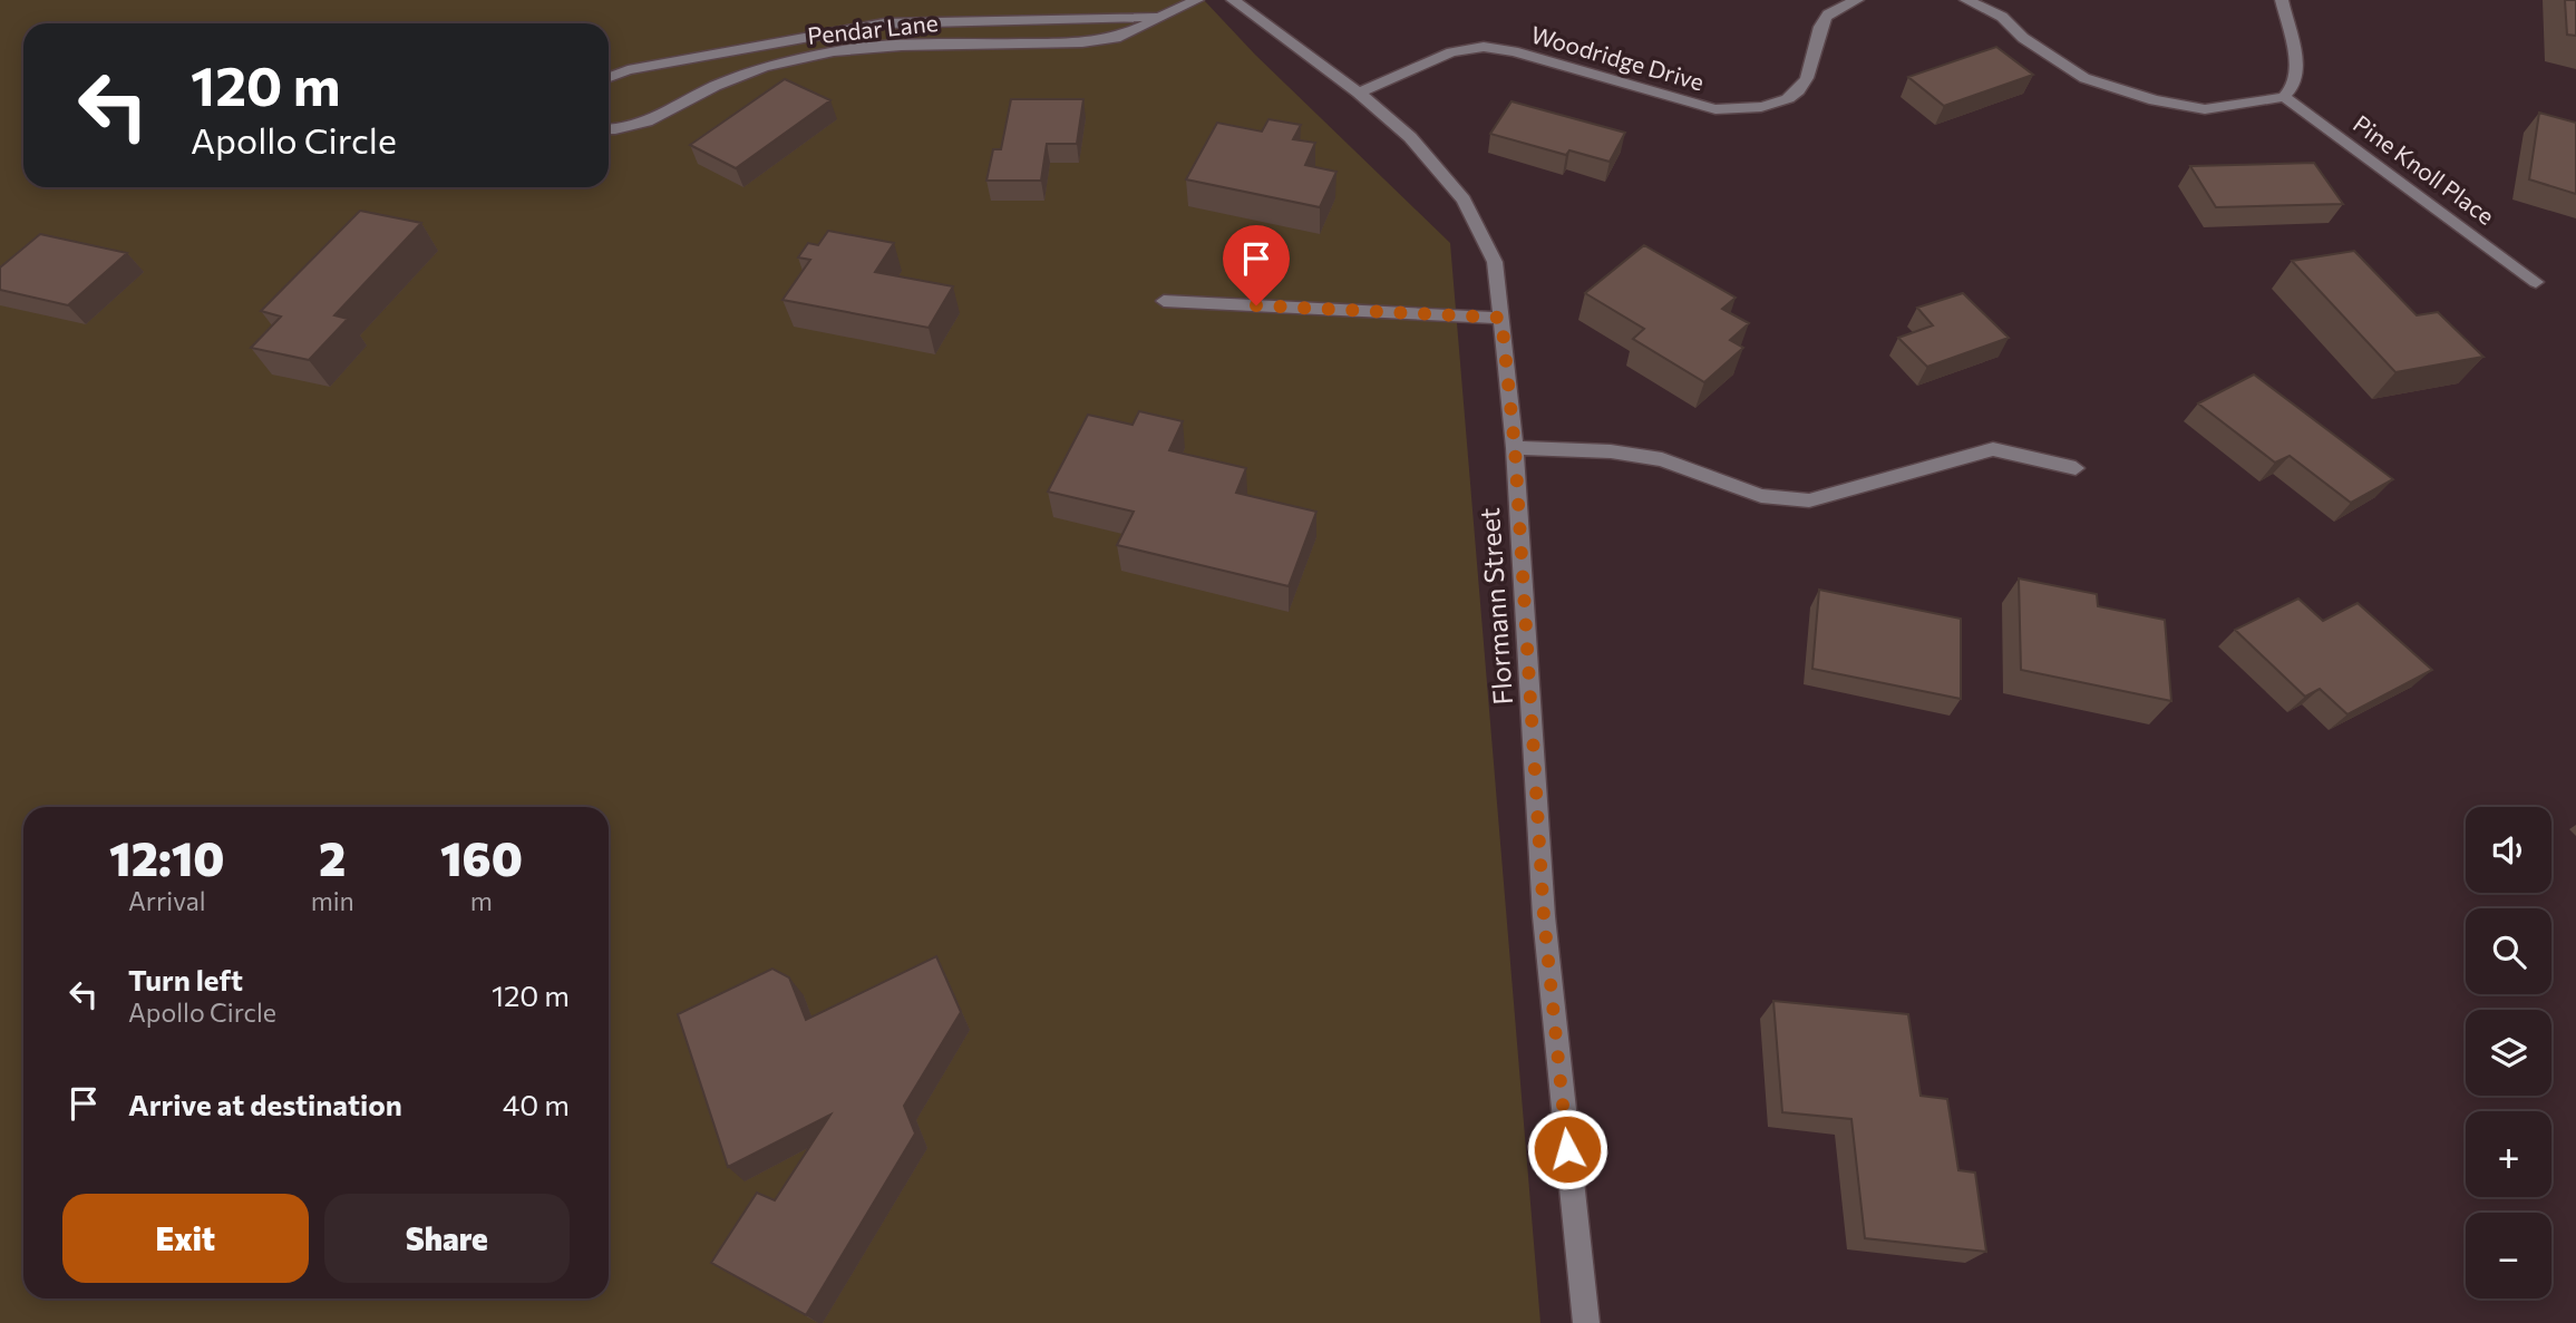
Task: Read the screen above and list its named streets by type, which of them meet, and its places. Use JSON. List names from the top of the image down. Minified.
{"streets":{"street":["Pendar Lane","Woodridge Drive","Pine Knoll Place","Flormann Street"]},"crossings":[["Woodridge Drive","Flormann Street"]],"page":{"turn":["120 m","Apollo Circle"],"map_buttons":["+","−"],"eta":["12:10","Arrival","2","min","160","m"],"list":[{"name":"Turn left","note":"Apollo Circle","value":"120 m"},{"name":"Arrive at destination","value":"40 m"}],"buttons":["Exit","Share"]}}
